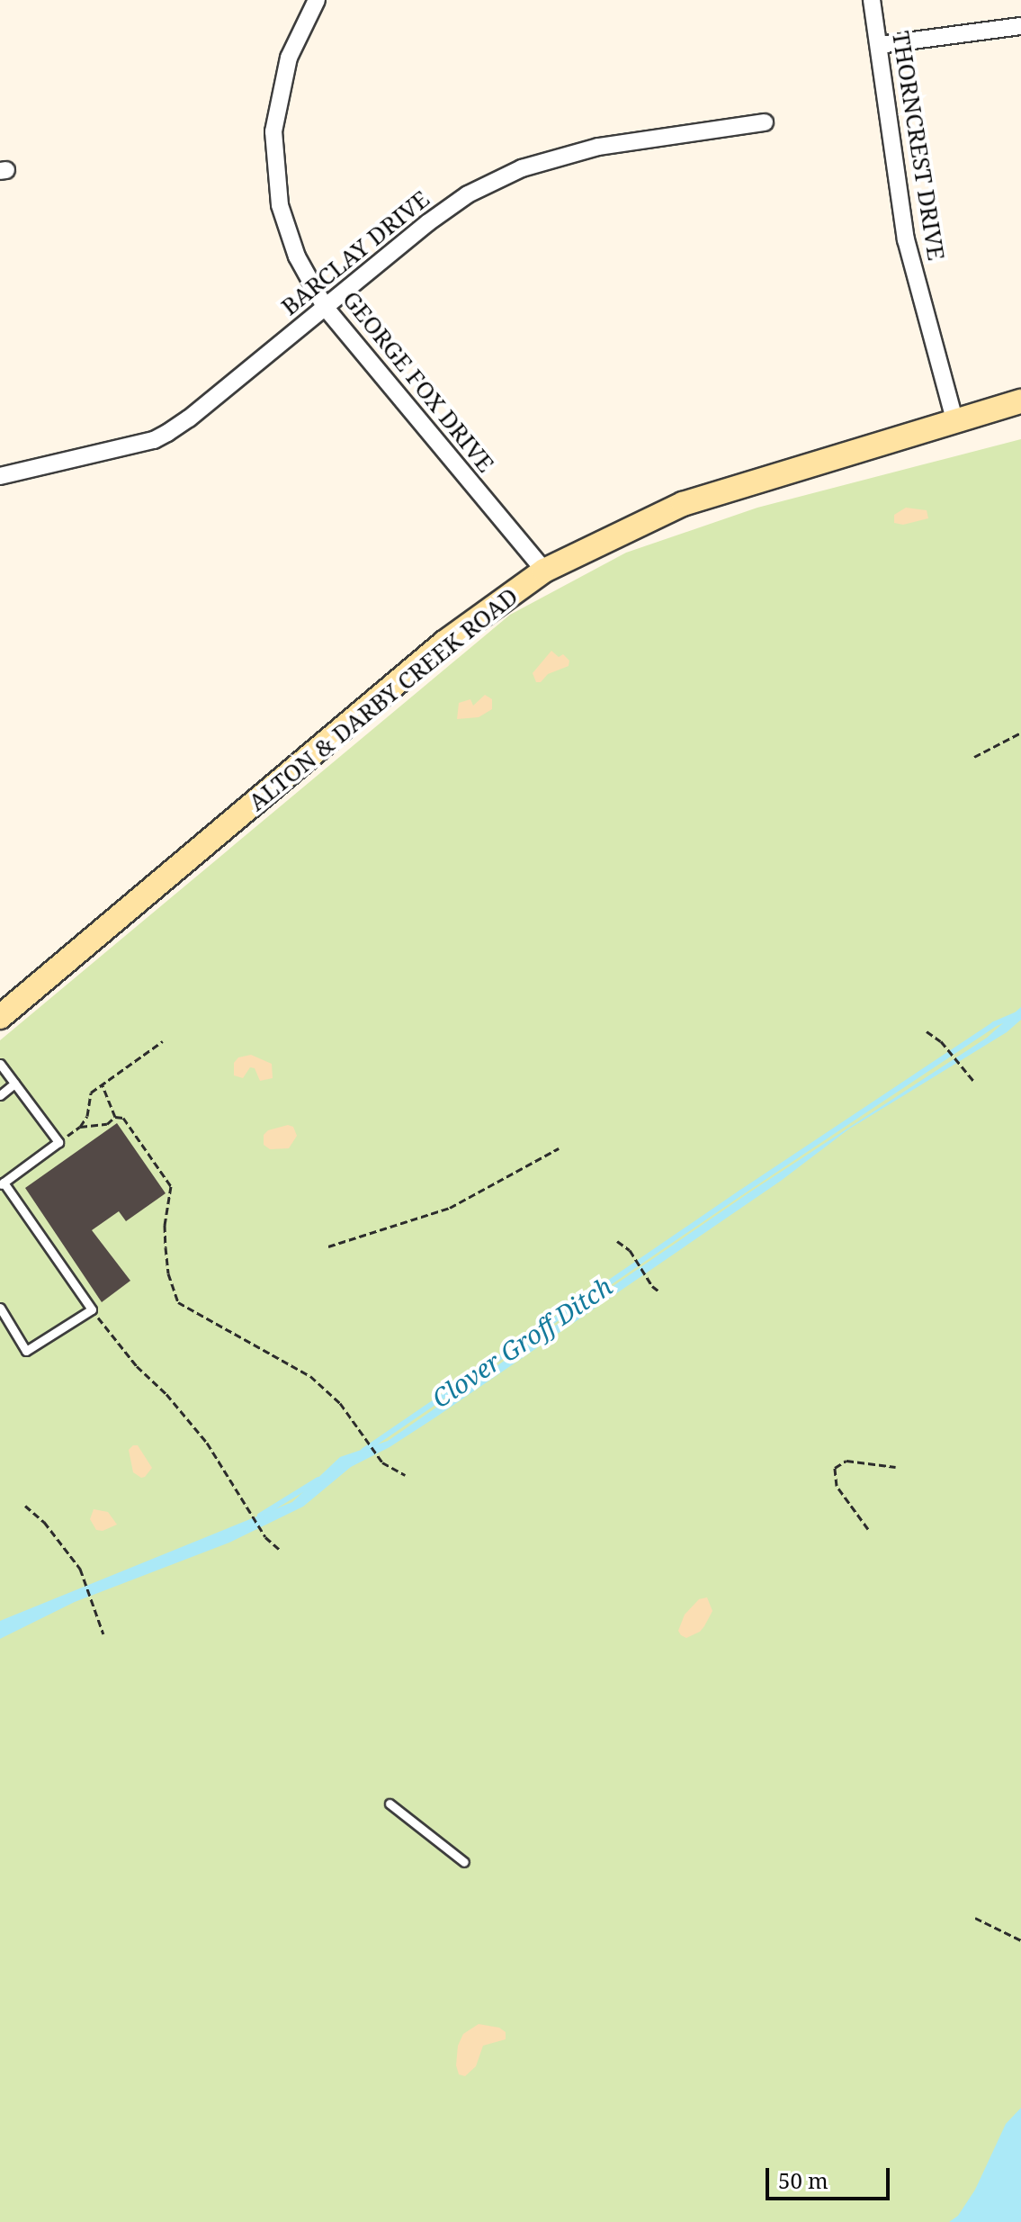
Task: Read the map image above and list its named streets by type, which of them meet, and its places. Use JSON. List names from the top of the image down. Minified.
{"streets":{"street":["THORNCREST DRIVE","BARCLAY DRIVE","GEORGE FOX DRIVE","ALTON & DARBY CREEK ROAD"]},"crossings":[["THORNCREST DRIVE","ALTON & DARBY CREEK ROAD"],["BARCLAY DRIVE","GEORGE FOX DRIVE"],["GEORGE FOX DRIVE","ALTON & DARBY CREEK ROAD"]],"water":["Clover Groff Ditch"],"scale_bar":"50 m"}
